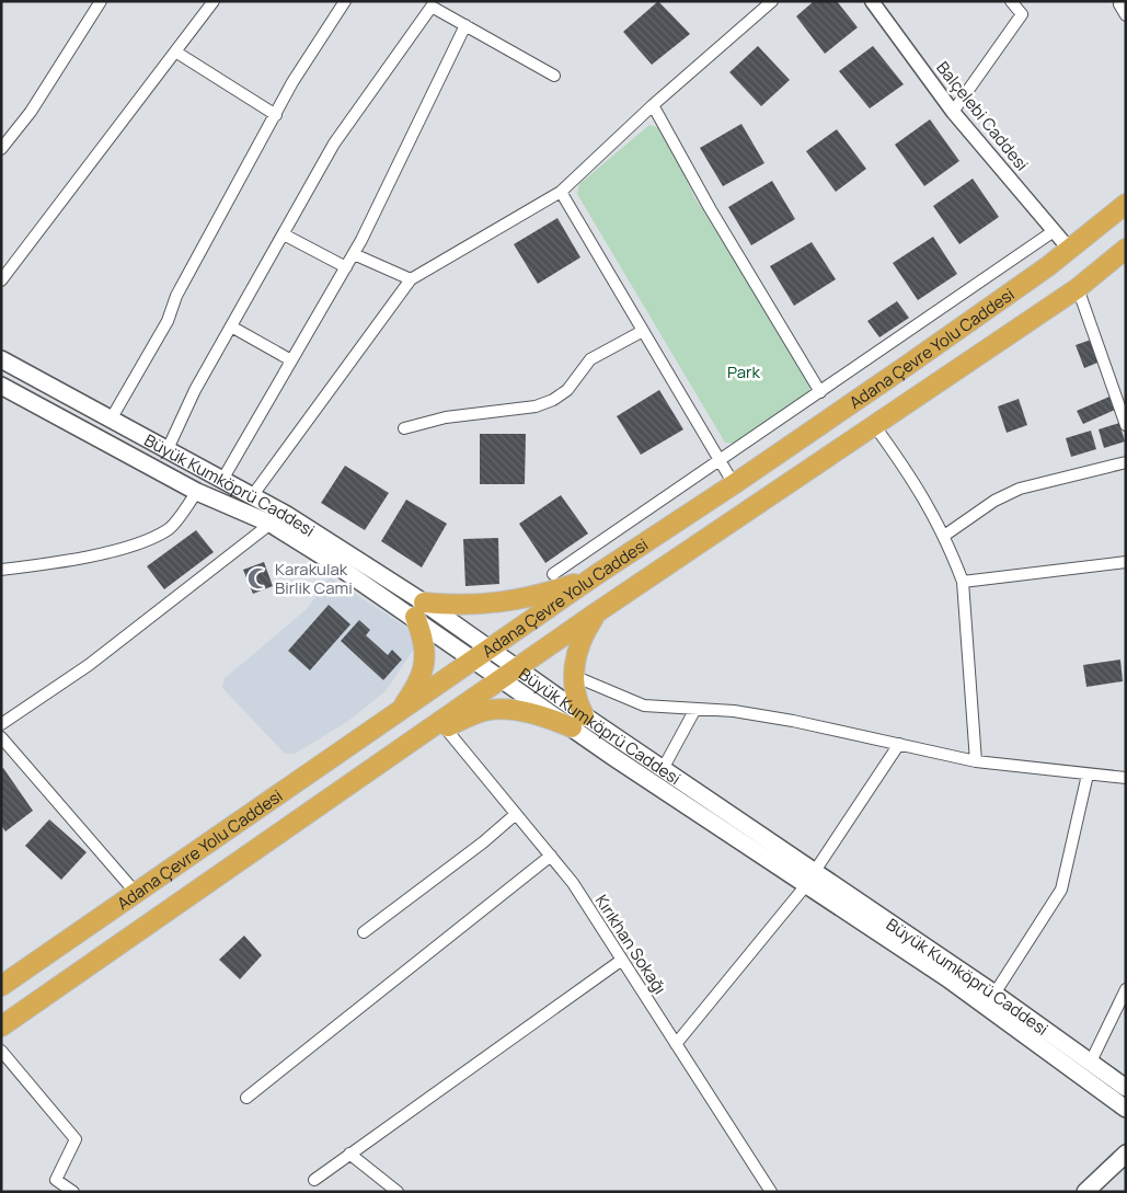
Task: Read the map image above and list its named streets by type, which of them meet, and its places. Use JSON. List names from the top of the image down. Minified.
{"streets":{"highway":["Adana Çevre Yolu Caddesi"],"main road":["Büyük Kumköprü Caddesi"],"street":["Balçelebi Caddesi","Kırıkhan Sokağı"]},"crossings":[["Balçelebi Caddesi","Adana Çevre Yolu Caddesi"],["Adana Çevre Yolu Caddesi","Büyük Kumköprü Caddesi"]],"parks":["Park"],"places":{"mosque":["Karakulak Birlik Cami"]}}
